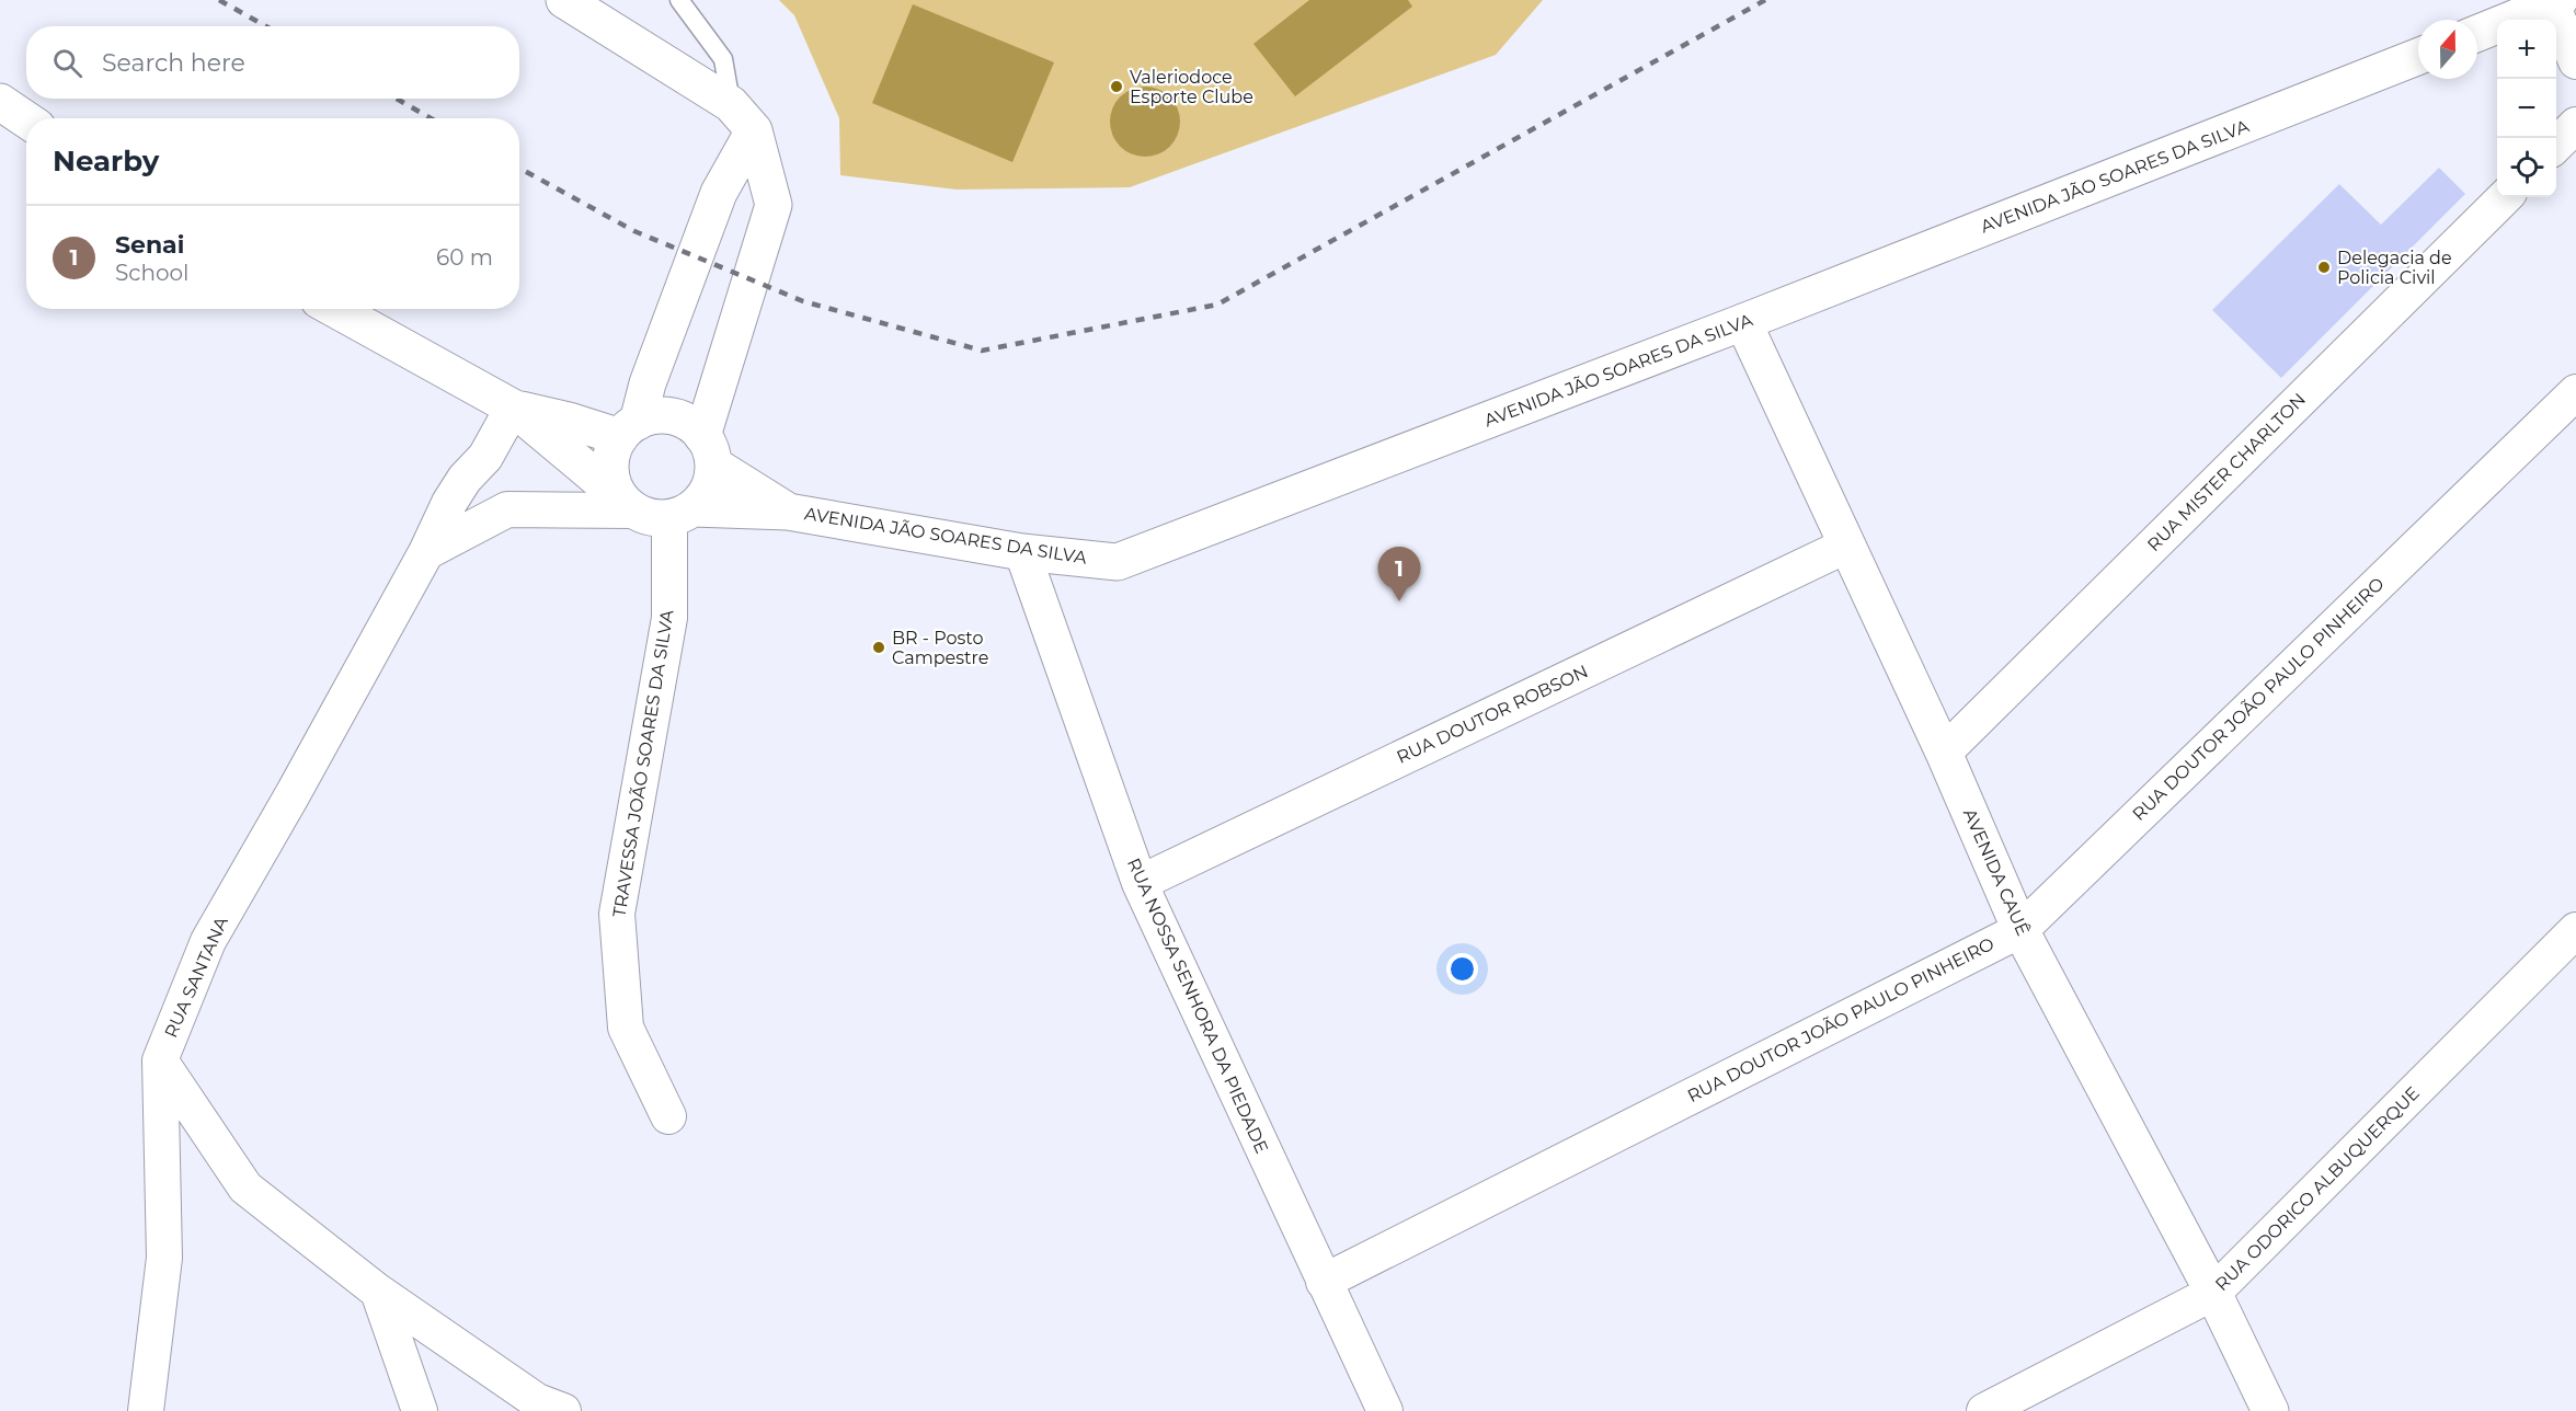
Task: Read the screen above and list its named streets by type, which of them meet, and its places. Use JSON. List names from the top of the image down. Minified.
{"streets":{"main road":["AVENIDA JÃO SOARES DA SILVA","AVENIDA CAUÊ"],"street":["RUA MISTER CHARLTON","RUA DOUTOR JOÃO PAULO PINHEIRO","RUA DOUTOR ROBSON","TRAVESSA JOÃO SOARES DA SILVA","RUA SANTANA","RUA NOSSA SENHORA DA PIEDADE","RUA ODORICO ALBUQUERQUE"]},"crossings":[["AVENIDA JÃO SOARES DA SILVA","AVENIDA CAUÊ"],["AVENIDA JÃO SOARES DA SILVA","RUA NOSSA SENHORA DA PIEDADE"],["RUA MISTER CHARLTON","AVENIDA CAUÊ"],["RUA DOUTOR JOÃO PAULO PINHEIRO","AVENIDA CAUÊ"],["RUA DOUTOR JOÃO PAULO PINHEIRO","RUA NOSSA SENHORA DA PIEDADE"],["RUA DOUTOR ROBSON","AVENIDA CAUÊ"],["RUA DOUTOR ROBSON","RUA NOSSA SENHORA DA PIEDADE"],["AVENIDA CAUÊ","RUA ODORICO ALBUQUERQUE"]],"places":["Valeriodoce Esporte Clube","Delegacia de Policia Civil","BR - Posto Campestre"],"north":"top","page":{"map_buttons":["+","−"],"search":"Search here","heading":"Nearby","list":[{"mark":"1","name":"Senai","note":"School","value":"60 m"}],"pins":"1"}}
